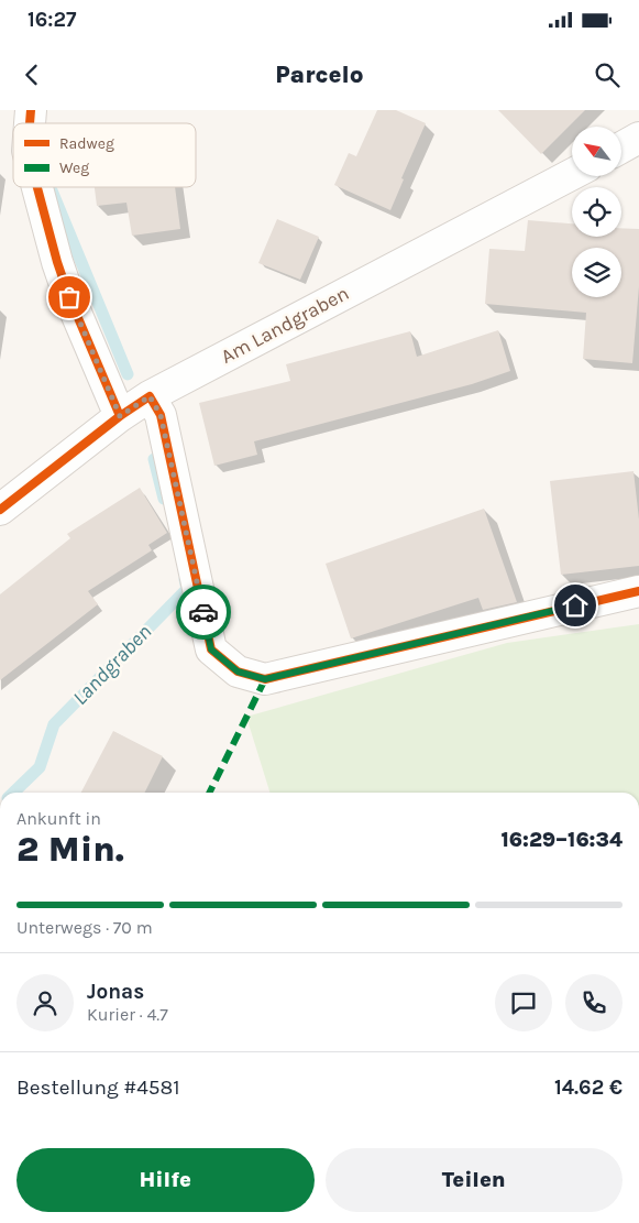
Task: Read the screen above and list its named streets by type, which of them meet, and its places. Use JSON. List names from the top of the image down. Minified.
{"streets":{"street":["Am Landgraben"]},"water":["Landgraben"],"legend":["Radweg","Weg"],"north":"top left","page":{"status":"16:27","header":"Parcelo","heading":["2 Min.","Ankunft in","16:29–16:34"],"panel":["Jonas","Kurier · 4.7","Bestellung #4581","14.62 €"],"bar":"Unterwegs · 70 m","buttons":["Hilfe","Teilen"]}}
